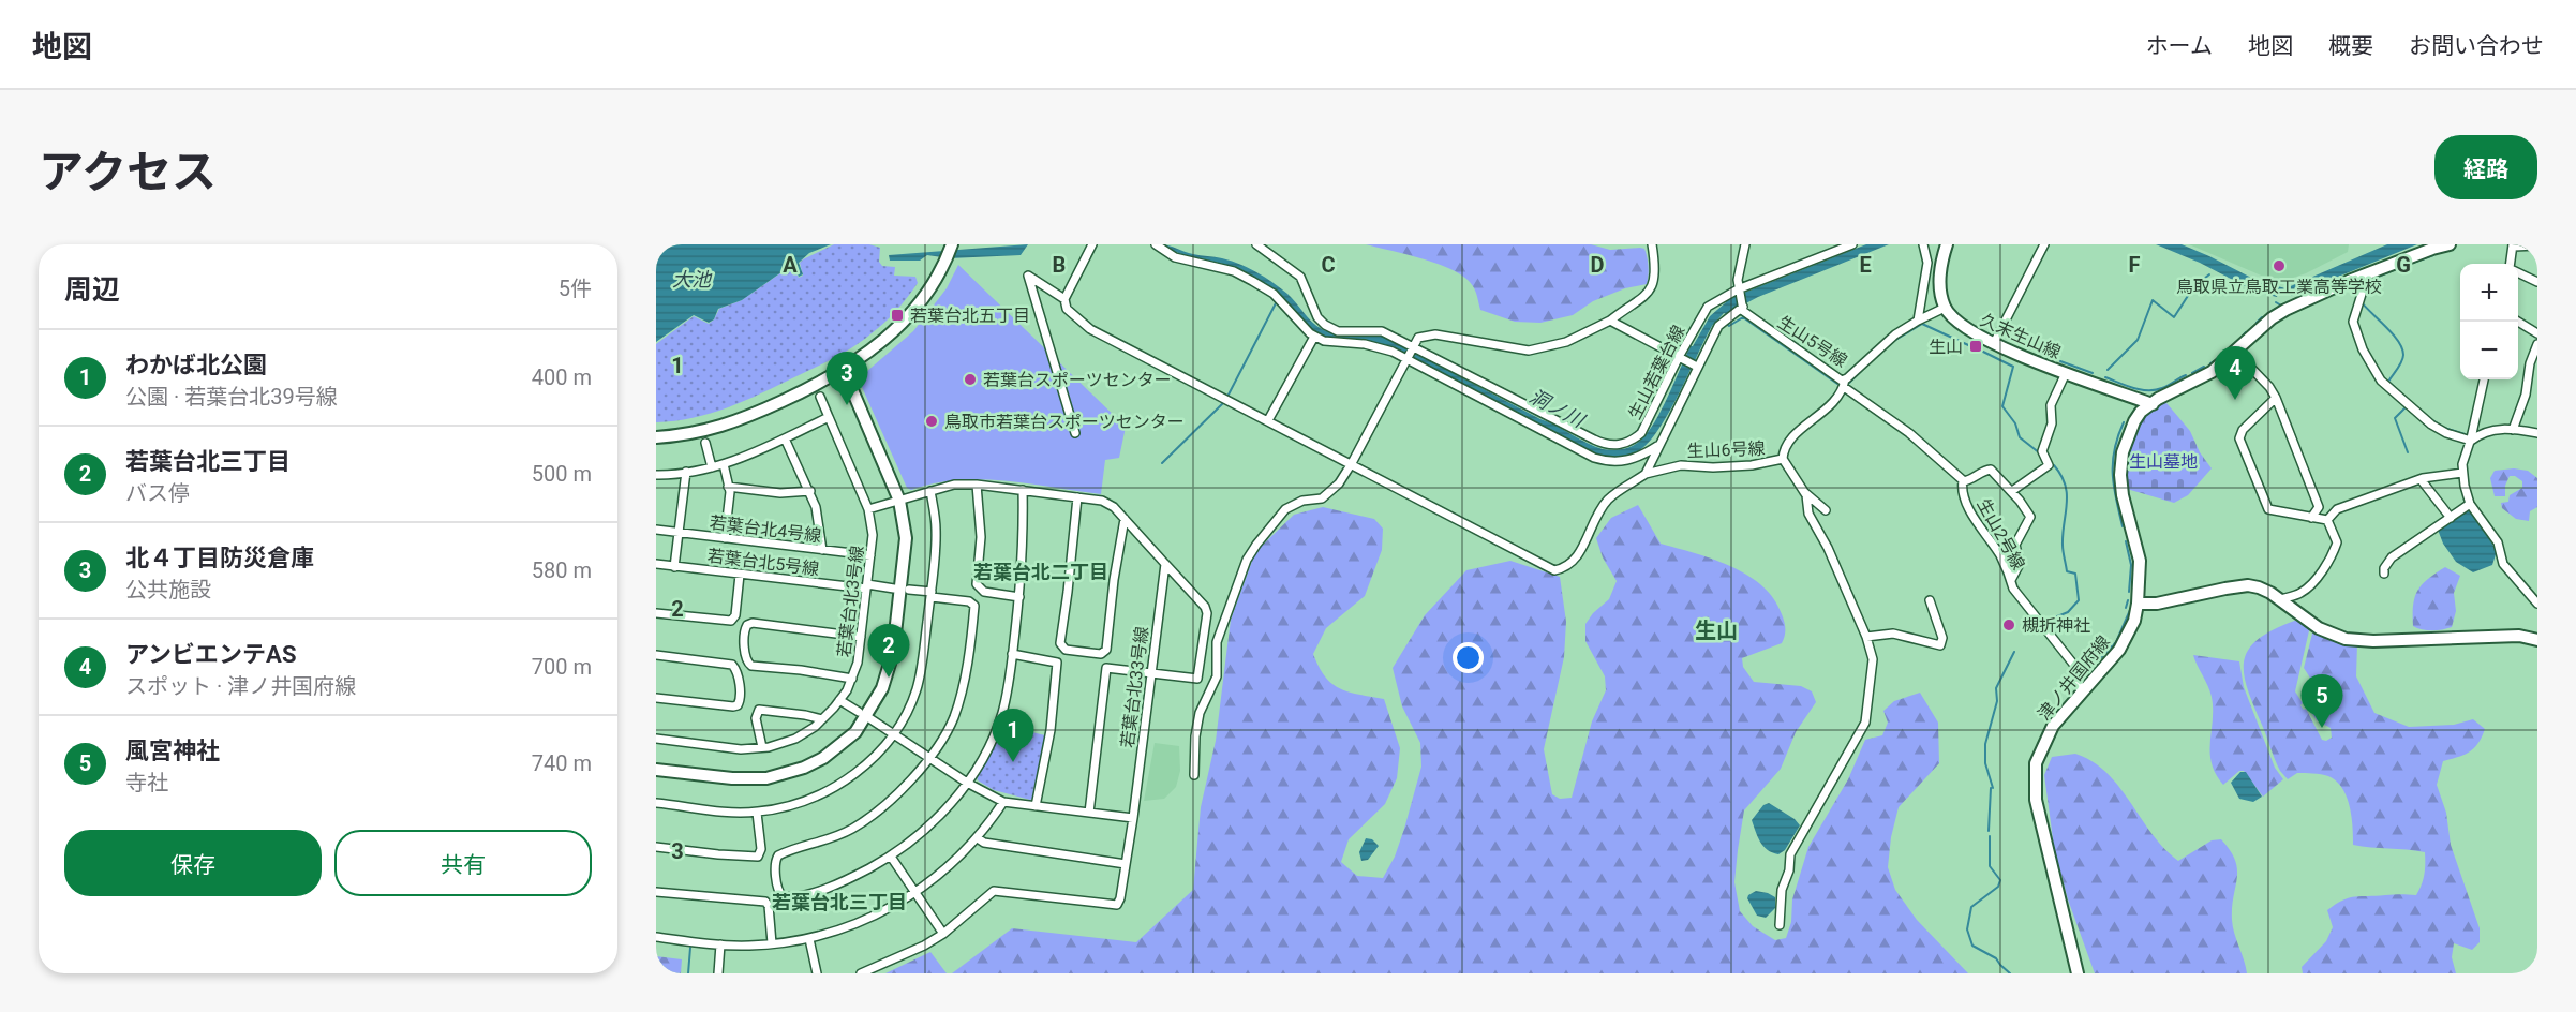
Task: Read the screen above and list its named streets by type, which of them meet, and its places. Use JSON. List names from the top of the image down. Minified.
{"streets":{"street":["久末生山線","生山5号線","生山若葉台線","生山6号線","若葉台北4号線","生山2号線","若葉台北5号線","若葉台北3号線","津ノ井国府線","若葉台北33号線"]},"crossings":[["久末生山線","生山5号線"],["久末生山線","津ノ井国府線"],["生山5号線","生山6号線"],["生山5号線","生山2号線"],["生山6号線","生山2号線"],["若葉台北4号線","若葉台北3号線"],["生山2号線","津ノ井国府線"],["若葉台北5号線","若葉台北3号線"]],"districts":["若葉台北二丁目","生山","若葉台北三丁目"],"water":["大池","洞ノ川"],"parks":["生山墓地"],"places":{"other":["鳥取県立鳥取工業高等学校","若葉台スポーツセンター","鳥取市若葉台スポーツセンター","槻折神社"],"transit":["若葉台北五丁目","生山"]},"page":{"header":"地図","nav":["ホーム","地図","概要","お問い合わせ"],"title":"アクセス","buttons":["経路",["保存","共有"]],"heading":["周辺","5件"],"map_buttons":["+","−"],"list":[{"mark":"1","name":"わかば北公園","note":"公園 · 若葉台北39号線","value":"400 m"},{"mark":"2","name":"若葉台北三丁目","note":"バス停","value":"500 m"},{"mark":"3","name":"北４丁目防災倉庫","note":"公共施設","value":"580 m"},{"mark":"4","name":"アンビエンテAS","note":"スポット · 津ノ井国府線","value":"700 m"},{"mark":"5","name":"風宮神社","note":"寺社","value":"740 m"}],"pins":["4","3","2","5","1"]},"grid":{"columns":["A","B","C","D","E","F","G"],"rows":["1","2","3"]}}
